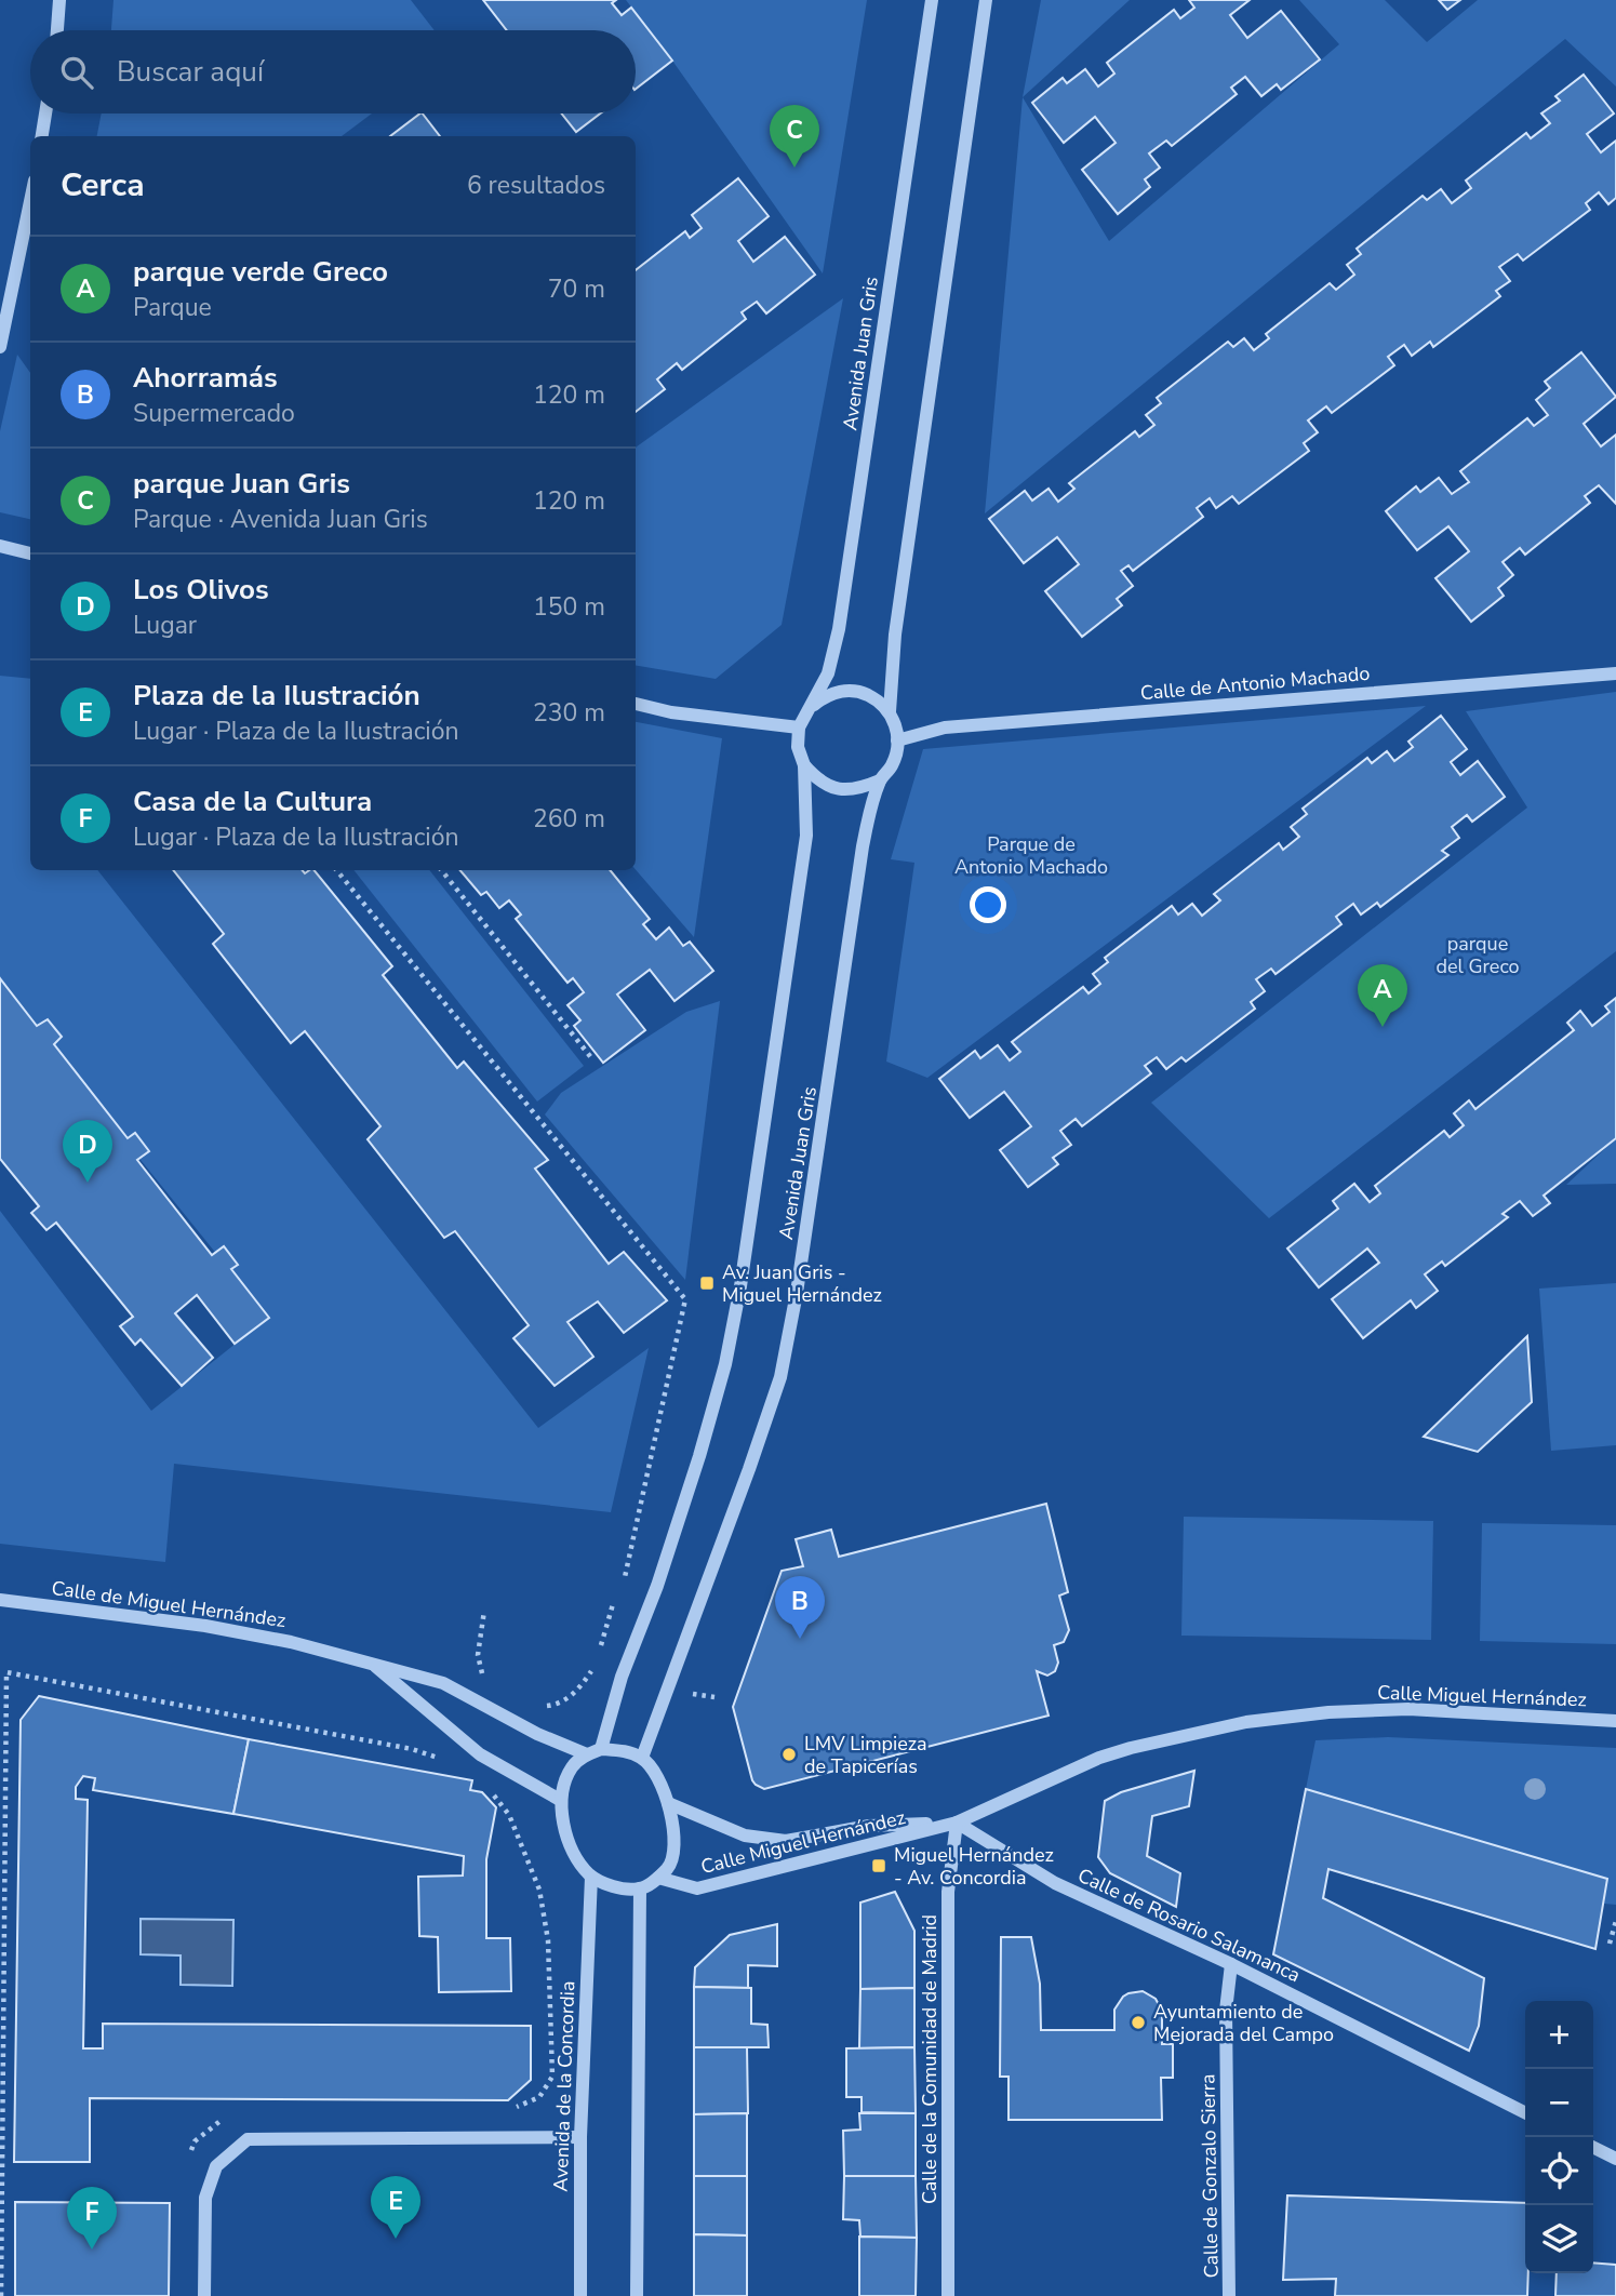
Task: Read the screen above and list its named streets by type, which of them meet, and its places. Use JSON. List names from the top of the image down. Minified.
{"streets":{"street":["Avenida Juan Gris","Calle de Antonio Machado","Calle de Miguel Hernández","Calle Miguel Hernández","Calle de Rosario Salamanca","Calle de la Comunidad de Madrid","Avenida de la Concordia","Calle de Gonzalo Sierra"]},"crossings":[["Avenida Juan Gris","Calle de Antonio Machado"],["Avenida Juan Gris","Calle Miguel Hernández"],["Avenida Juan Gris","Avenida de la Concordia"],["Calle Miguel Hernández","Calle de Rosario Salamanca"],["Calle Miguel Hernández","Calle de la Comunidad de Madrid"],["Calle Miguel Hernández","Avenida de la Concordia"],["Calle de Rosario Salamanca","Calle de la Comunidad de Madrid"],["Calle de Rosario Salamanca","Calle de Gonzalo Sierra"]],"parks":["Parque de Antonio Machado","parque del Greco"],"places":{"transit":["Av. Juan Gris - Miguel Hernández","Miguel Hernández - Av. Concordia"],"other":["LMV Limpieza de Tapicerías","Ayuntamiento de Mejorada del Campo"]},"page":{"search":"Buscar aquí","pins":["C","A","D","B","E","F"],"heading":["Cerca","6 resultados"],"list":[{"mark":"A","name":"parque verde Greco","note":"Parque","value":"70 m"},{"mark":"B","name":"Ahorramás","note":"Supermercado","value":"120 m"},{"mark":"C","name":"parque Juan Gris","note":"Parque · Avenida Juan Gris","value":"120 m"},{"mark":"D","name":"Los Olivos","note":"Lugar","value":"150 m"},{"mark":"E","name":"Plaza de la Ilustración","note":"Lugar · Plaza de la Ilustración","value":"230 m"},{"mark":"F","name":"Casa de la Cultura","note":"Lugar · Plaza de la Ilustración","value":"260 m"}],"map_buttons":["+","−"]}}
